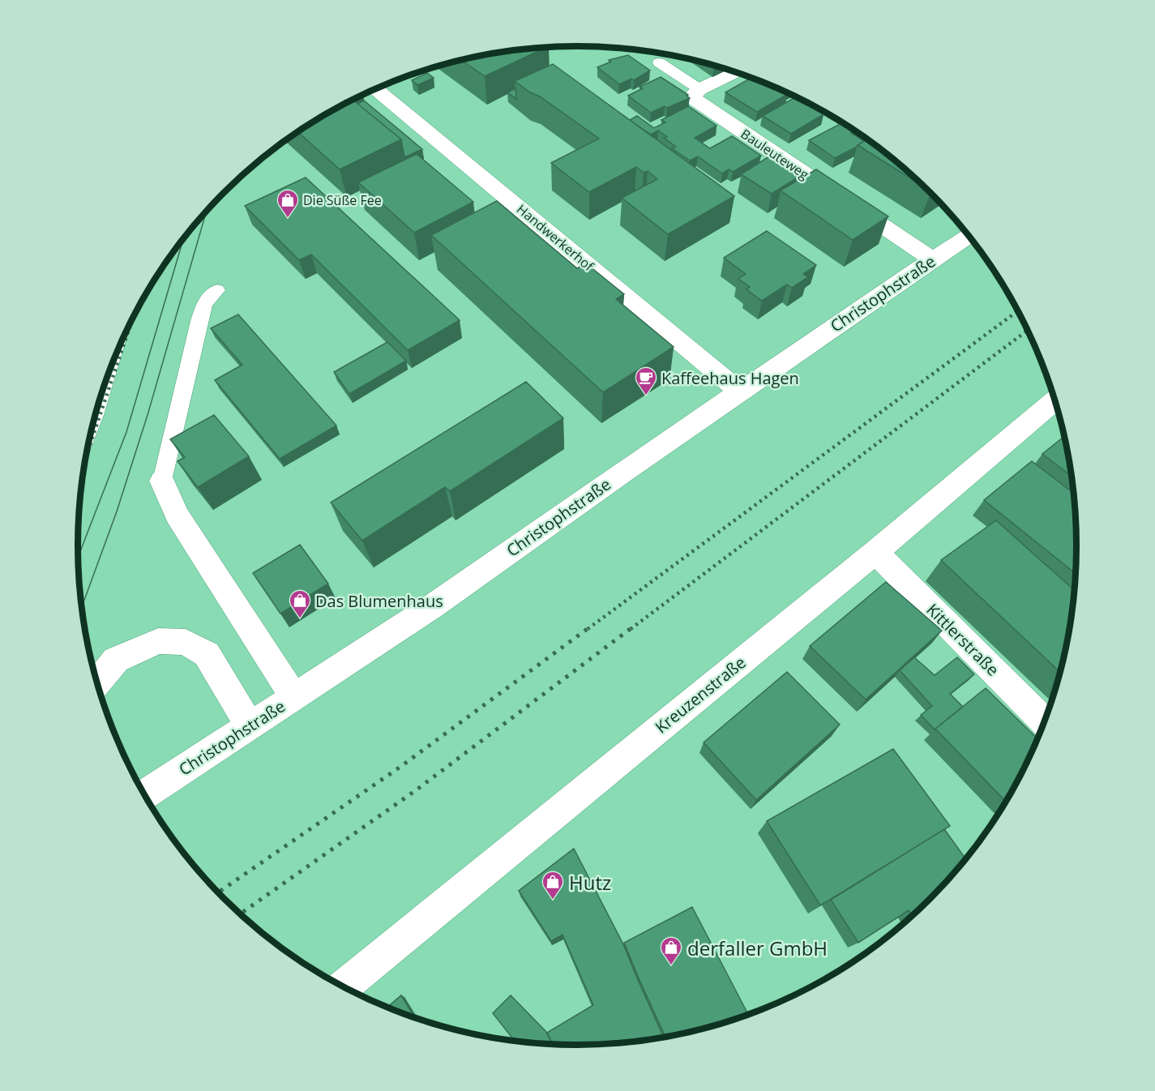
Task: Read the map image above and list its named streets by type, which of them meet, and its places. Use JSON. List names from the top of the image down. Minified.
{"streets":{"street":["Bauleuteweg","Handwerkerhof","Christophstraße","Kittlerstraße","Kreuzenstraße"]},"crossings":[["Bauleuteweg","Christophstraße"],["Handwerkerhof","Christophstraße"],["Kittlerstraße","Kreuzenstraße"]],"places":{"shop":["Die Süße Fee","Das Blumenhaus","Hutz","derfaller GmbH"],"cafe":["Kaffeehaus Hagen"]}}
